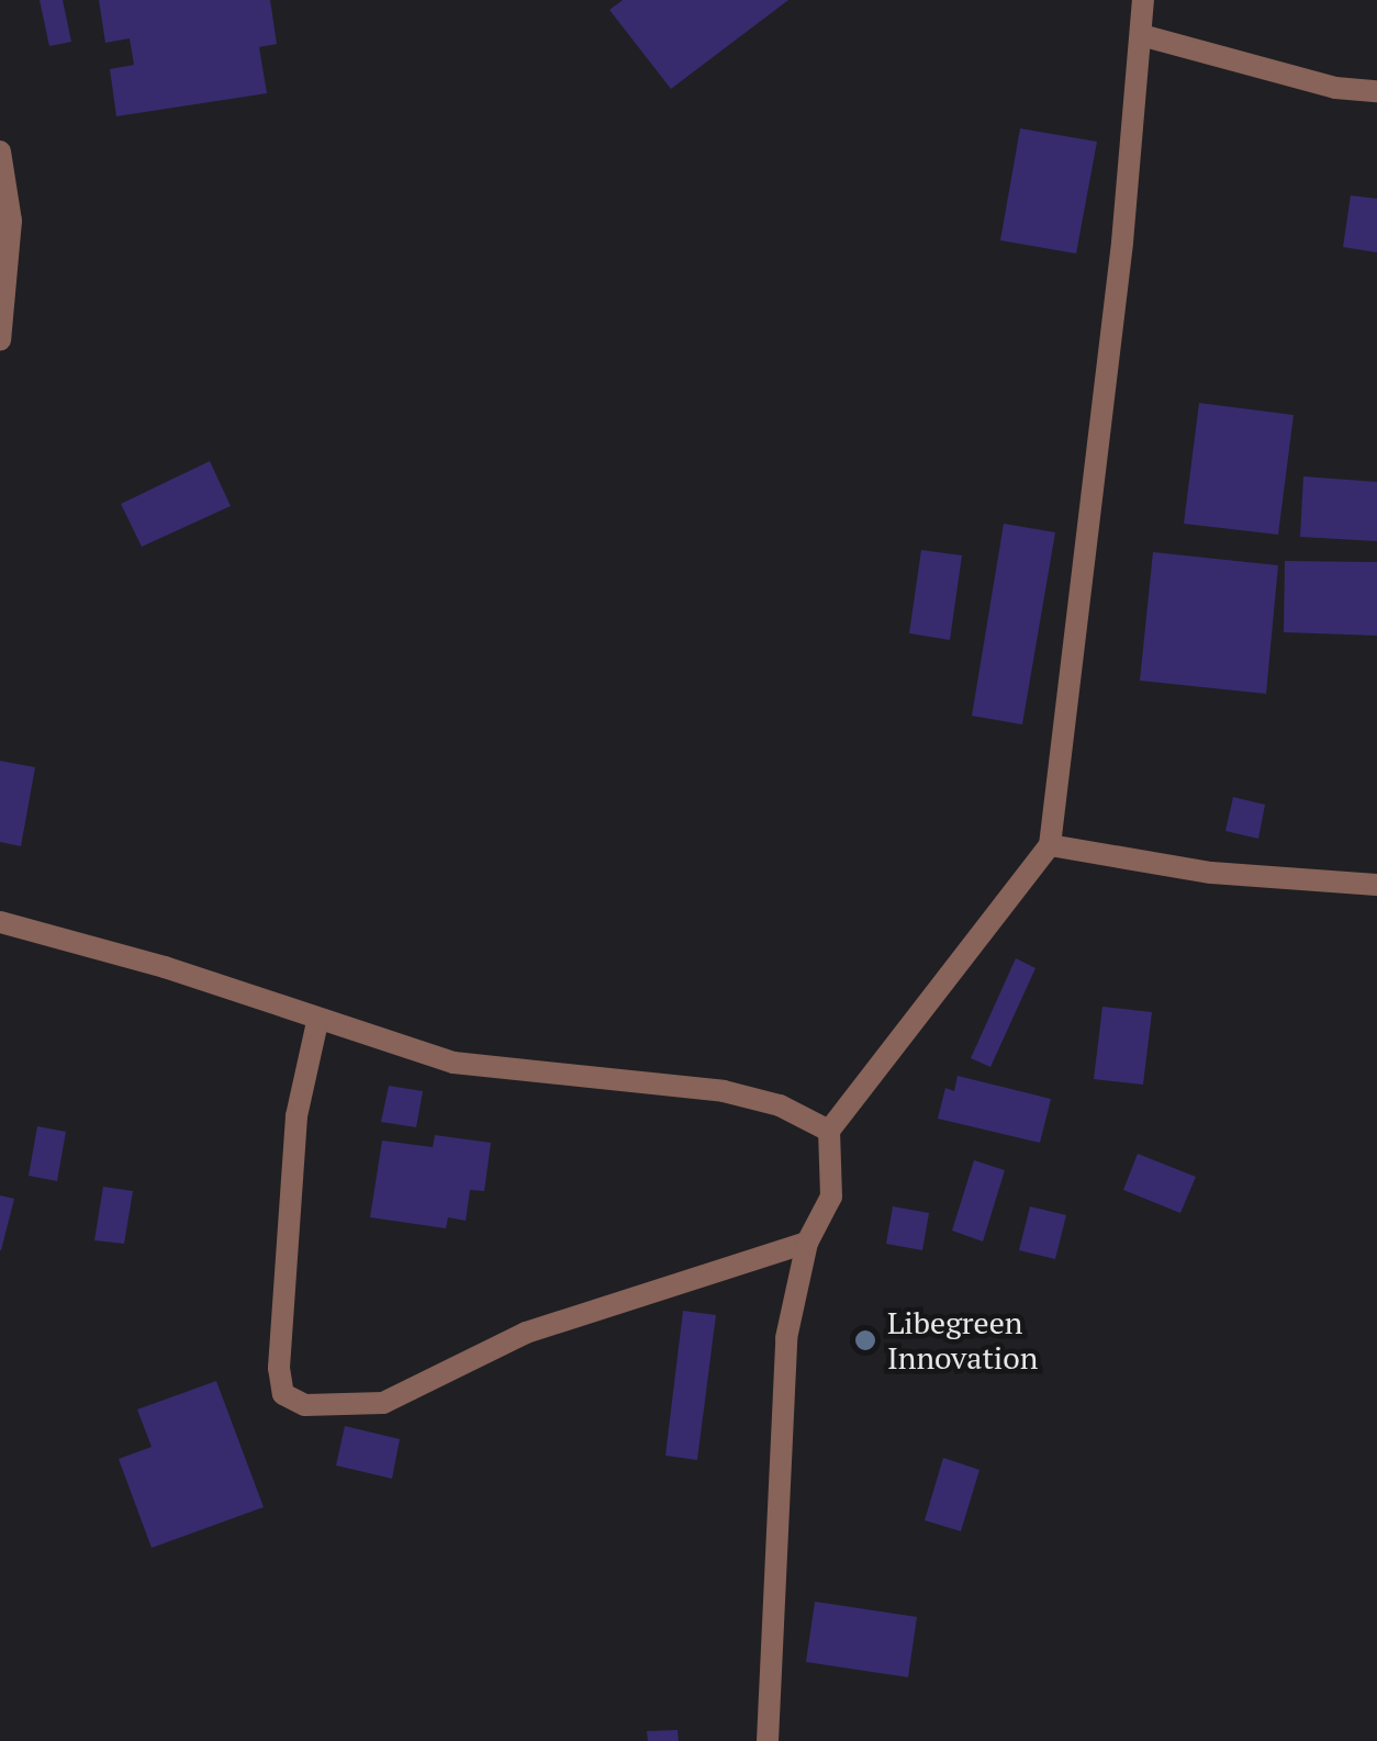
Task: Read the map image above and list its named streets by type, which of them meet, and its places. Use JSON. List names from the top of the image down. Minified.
{"places":["Libegreen Innovation"]}
